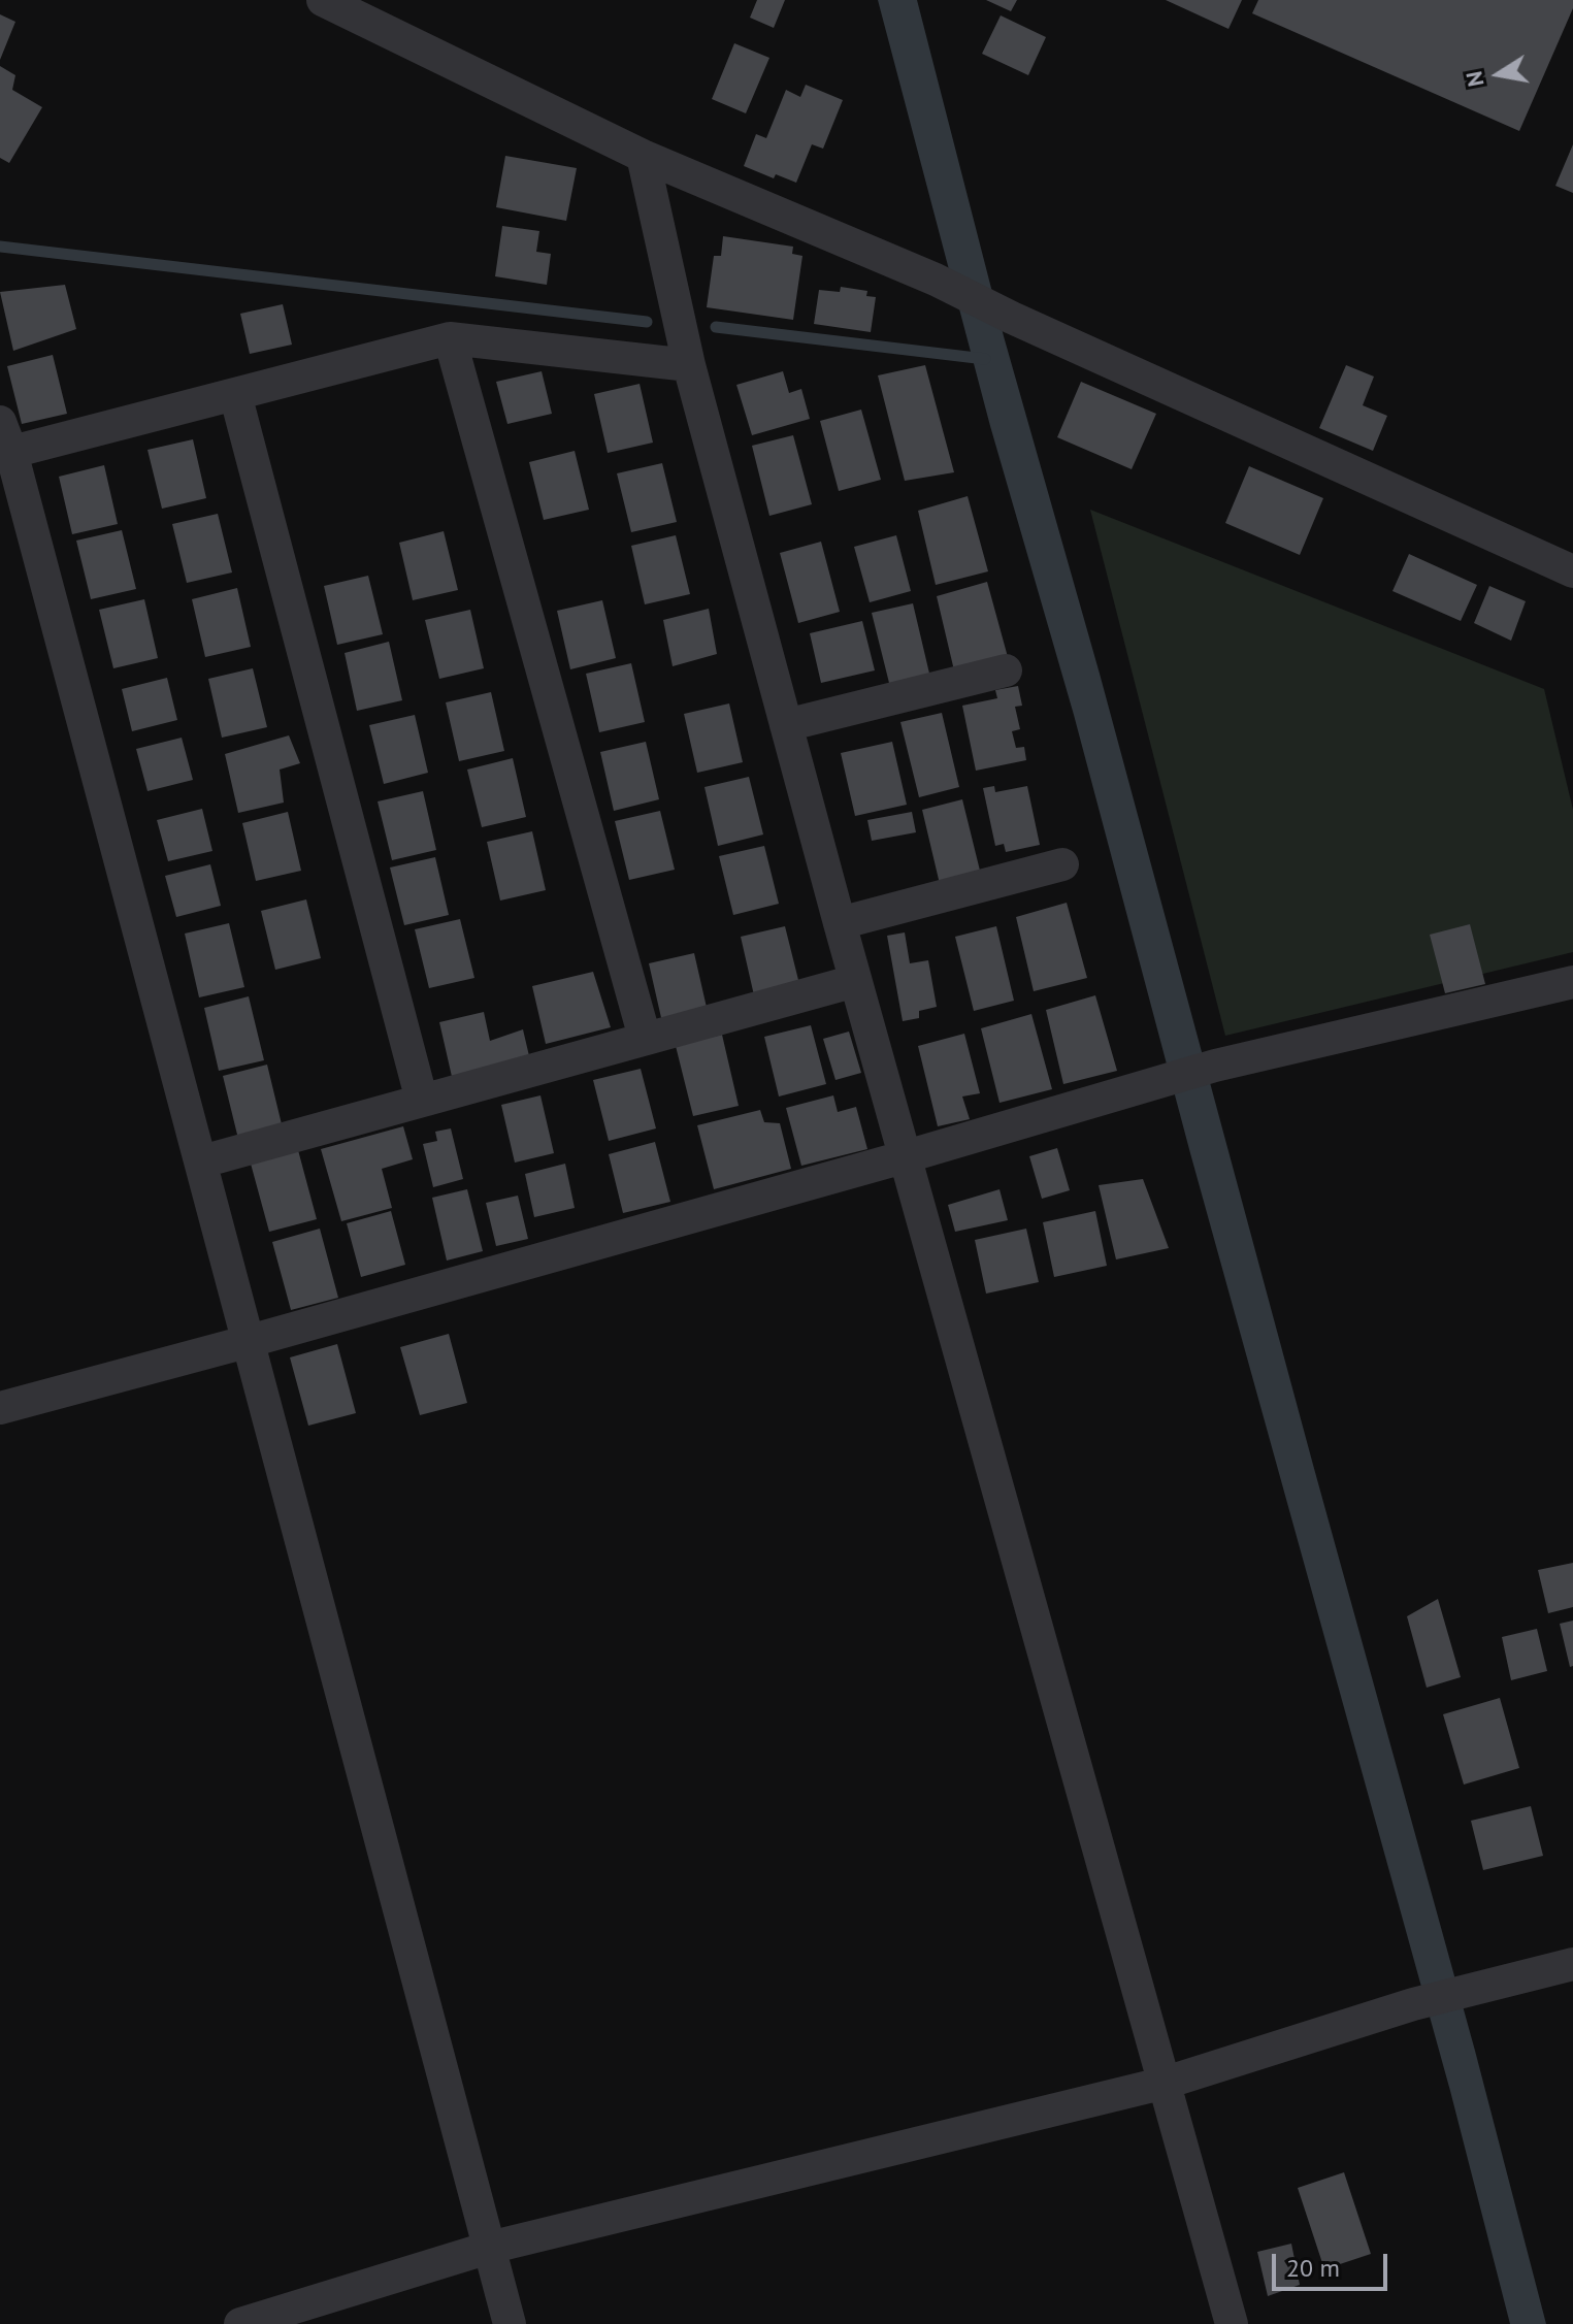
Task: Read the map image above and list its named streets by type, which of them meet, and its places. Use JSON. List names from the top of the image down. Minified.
{"scale_bar":"20 m","north":"left"}
